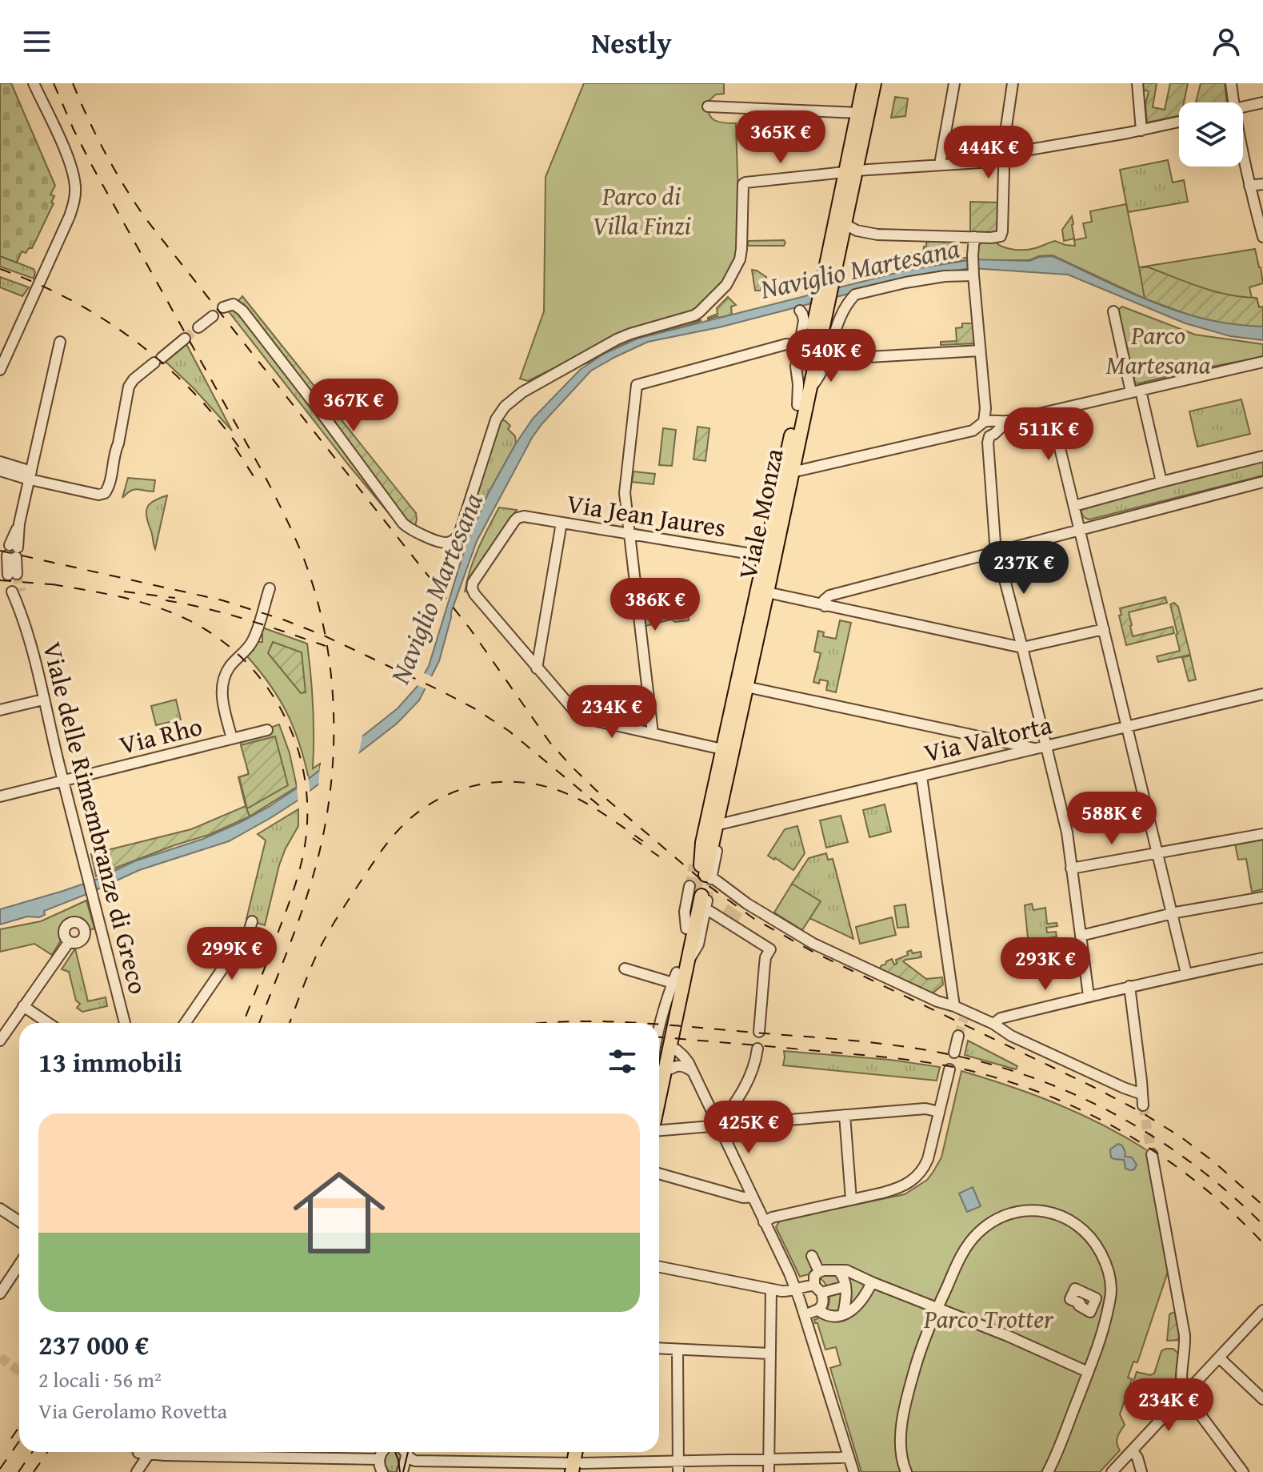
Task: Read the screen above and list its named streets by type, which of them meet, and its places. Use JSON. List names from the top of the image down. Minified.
{"streets":{"main road":["Viale Monza"],"street":["Via Jean Jaures","Via Rho","Via Valtorta","Viale delle Rimembranze di Greco"]},"crossings":[["Viale Monza","Via Jean Jaures"],["Viale Monza","Via Valtorta"],["Via Rho","Viale delle Rimembranze di Greco"]],"water":["Naviglio Martesana"],"parks":["Parco di Villa Finzi","Parco Martesana","Parco Trotter"],"page":{"header":"Nestly","price":["365K €","444K €","540K €","367K €","511K €","237K €","386K €","234K €","588K €","299K €","293K €","425K €","234K €"],"heading":"13 immobili","list":[{"name":"237 000 €","note":"2 locali · 56 m² · Via Gerolamo Rovetta"}]}}
